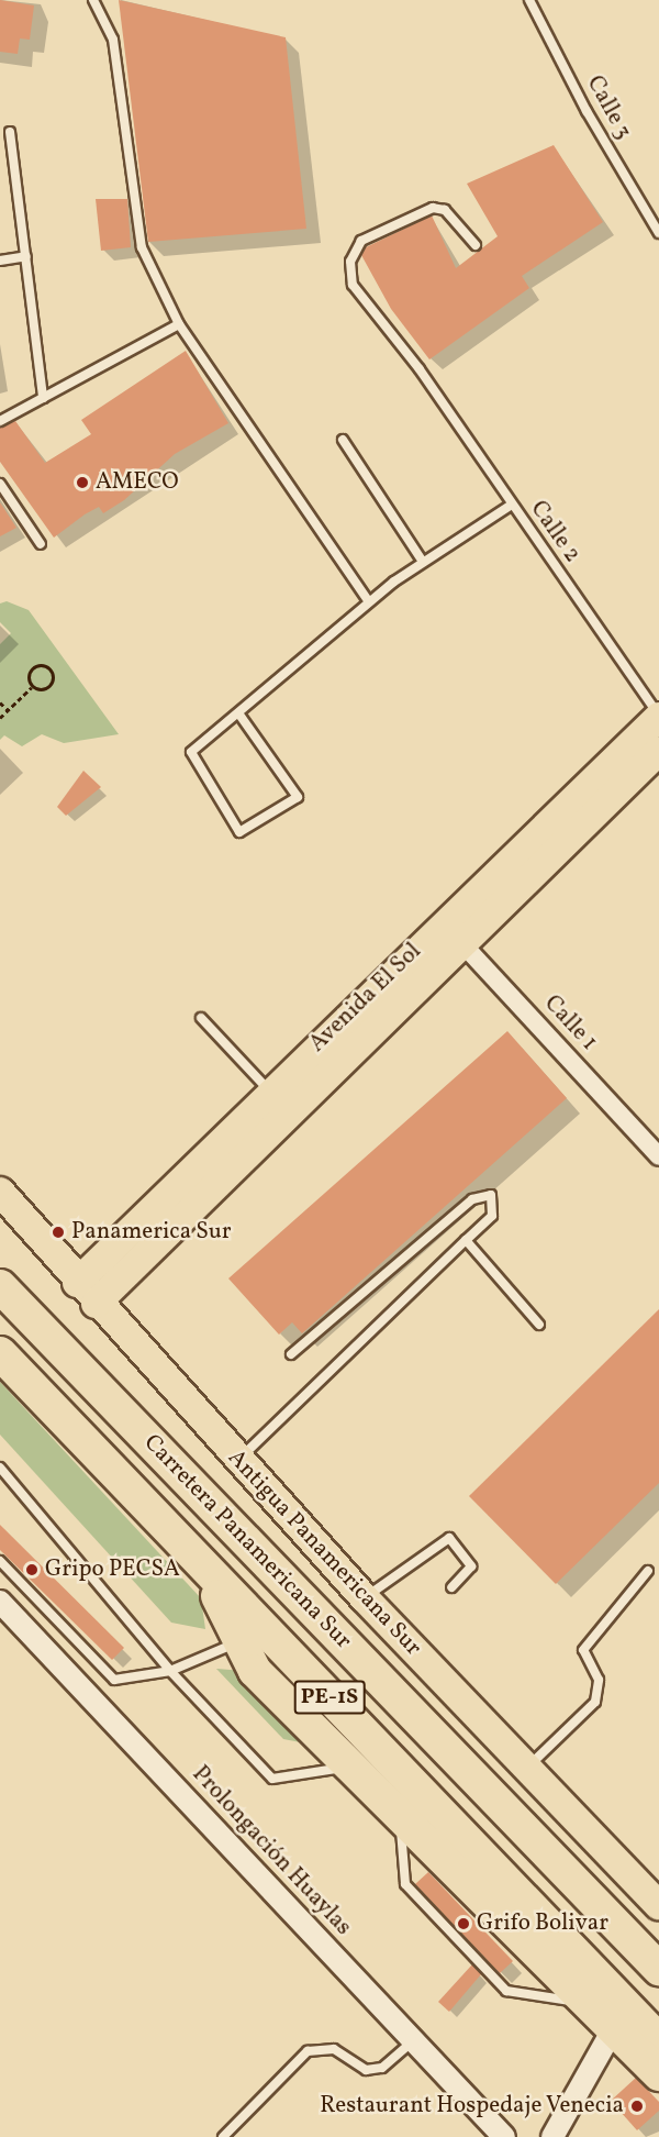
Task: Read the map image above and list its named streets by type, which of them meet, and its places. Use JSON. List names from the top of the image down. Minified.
{"streets":{"highway":["Carretera Panamericana Sur","PE-1S"],"main road":["Avenida El Sol","Antigua Panamericana Sur"],"street":["Calle 1","Prolongación Huaylas"],"lane":["Calle 3","Calle 2"]},"crossings":[["Calle 2","Avenida El Sol"],["Avenida El Sol","Calle 1"],["Avenida El Sol","Antigua Panamericana Sur"]],"places":["AMECO","Panamerica Sur","Gripo PECSA","Grifo Bolivar","Restaurant Hospedaje Venecia"]}
